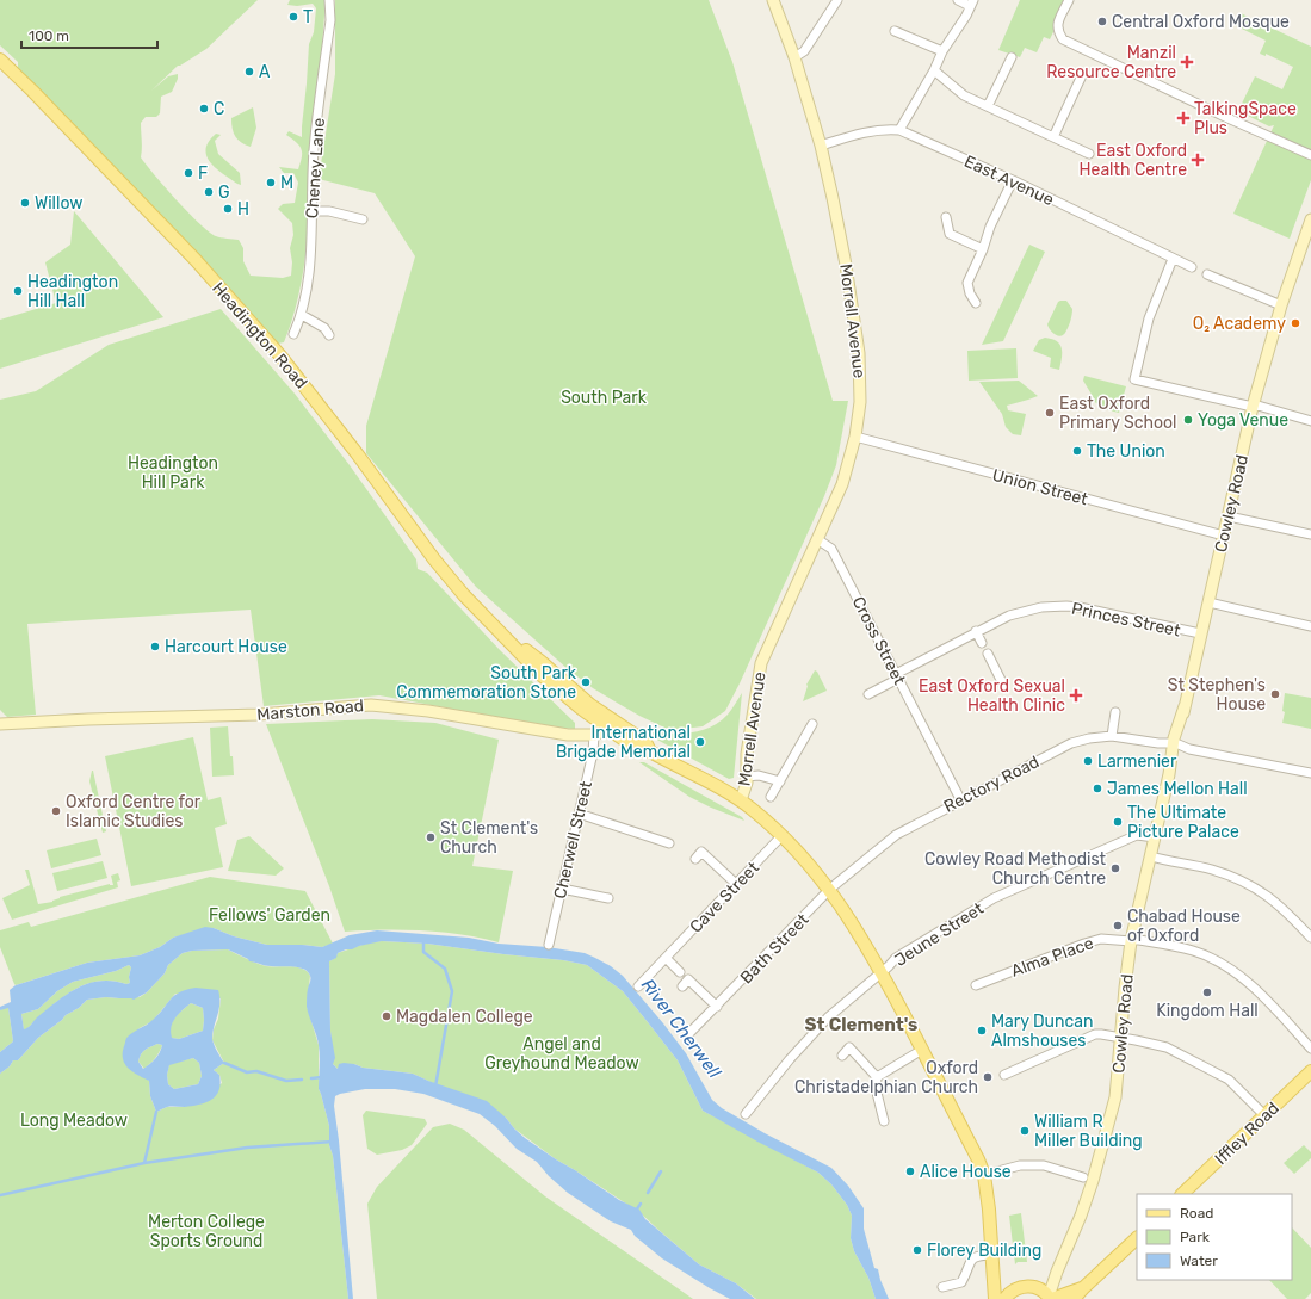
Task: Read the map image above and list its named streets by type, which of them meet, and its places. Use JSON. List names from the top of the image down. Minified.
{"streets":{"main road":["Morrell Avenue","Headington Road","Cowley Road","Marston Road","Iffley Road"],"street":["Cheney Lane","East Avenue","Union Street","Princes Street","Cross Street","Rectory Road","Cherwell Street","Cave Street","Jeune Street","Bath Street","Alma Place"]},"crossings":[["East Avenue","Morrell Avenue"],["Morrell Avenue","Headington Road"],["Morrell Avenue","Union Street"],["Morrell Avenue","Cross Street"],["Headington Road","Rectory Road"],["Headington Road","Cave Street"],["Headington Road","Jeune Street"],["Headington Road","Bath Street"],["Union Street","Cowley Road"],["Cowley Road","Princes Street"],["Cowley Road","Rectory Road"],["Cowley Road","Jeune Street"],["Cowley Road","Alma Place"],["Princes Street","Cross Street"],["Cross Street","Rectory Road"],["Marston Road","Cherwell Street"],["Rectory Road","Bath Street"]],"districts":["St Clement's"],"water":["River Cherwell"],"parks":["South Park","Headington Hill Park","Fellows' Garden","Angel and Greyhound Meadow","Long Meadow","Merton College Sports Ground"],"places":{"other":["T","Central Oxford Mosque","A","C","F","M","G","Willow","H","Headington Hill Hall","O₂ Academy","East Oxford Primary School","Yoga Venue","The Union","Harcourt House","South Park Commemoration Stone","St Stephen's House","International Brigade Memorial","Larmenier","James Mellon Hall","Oxford Centre for Islamic Studies","The Ultimate Picture Palace","St Clement's Church","Cowley Road Methodist Church Centre","Chabad House of Oxford","Kingdom Hall","Magdalen College","Mary Duncan Almshouses","Oxford Christadelphian Church","William R Miller Building","Alice House","Florey Building"],"health":["Manzil Resource Centre","TalkingSpace Plus","East Oxford Health Centre","East Oxford Sexual Health Clinic"]},"legend":["Road","Park","Water"],"scale_bar":"100 m"}
